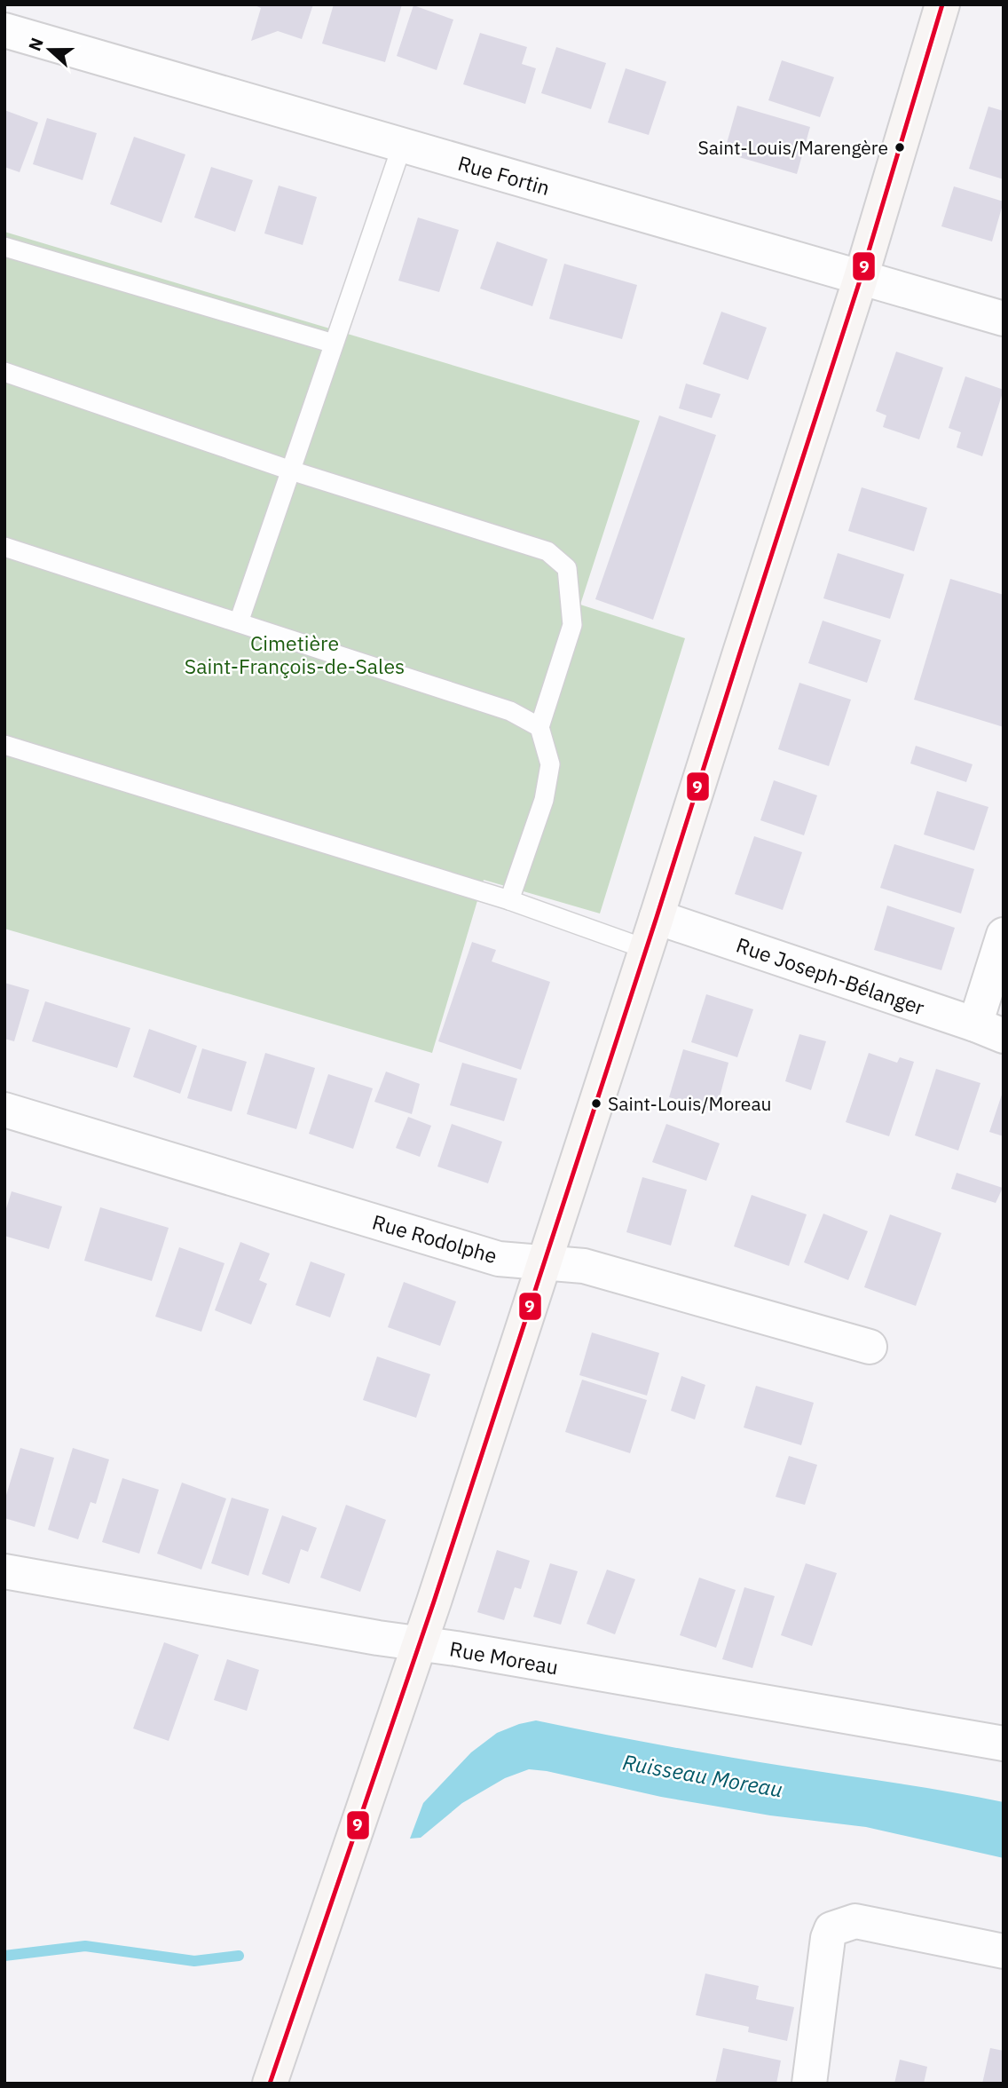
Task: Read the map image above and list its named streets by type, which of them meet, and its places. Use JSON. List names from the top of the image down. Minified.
{"streets":{"street":["Rue Fortin","Rue Joseph-Bélanger","Rue Rodolphe","Rue Moreau"]},"water":["Ruisseau Moreau"],"parks":["Cimetière Saint-François-de-Sales"],"places":["Saint-Louis/Marengère","Saint-Louis/Moreau"],"lines":["transit line 9"],"north":"left"}
